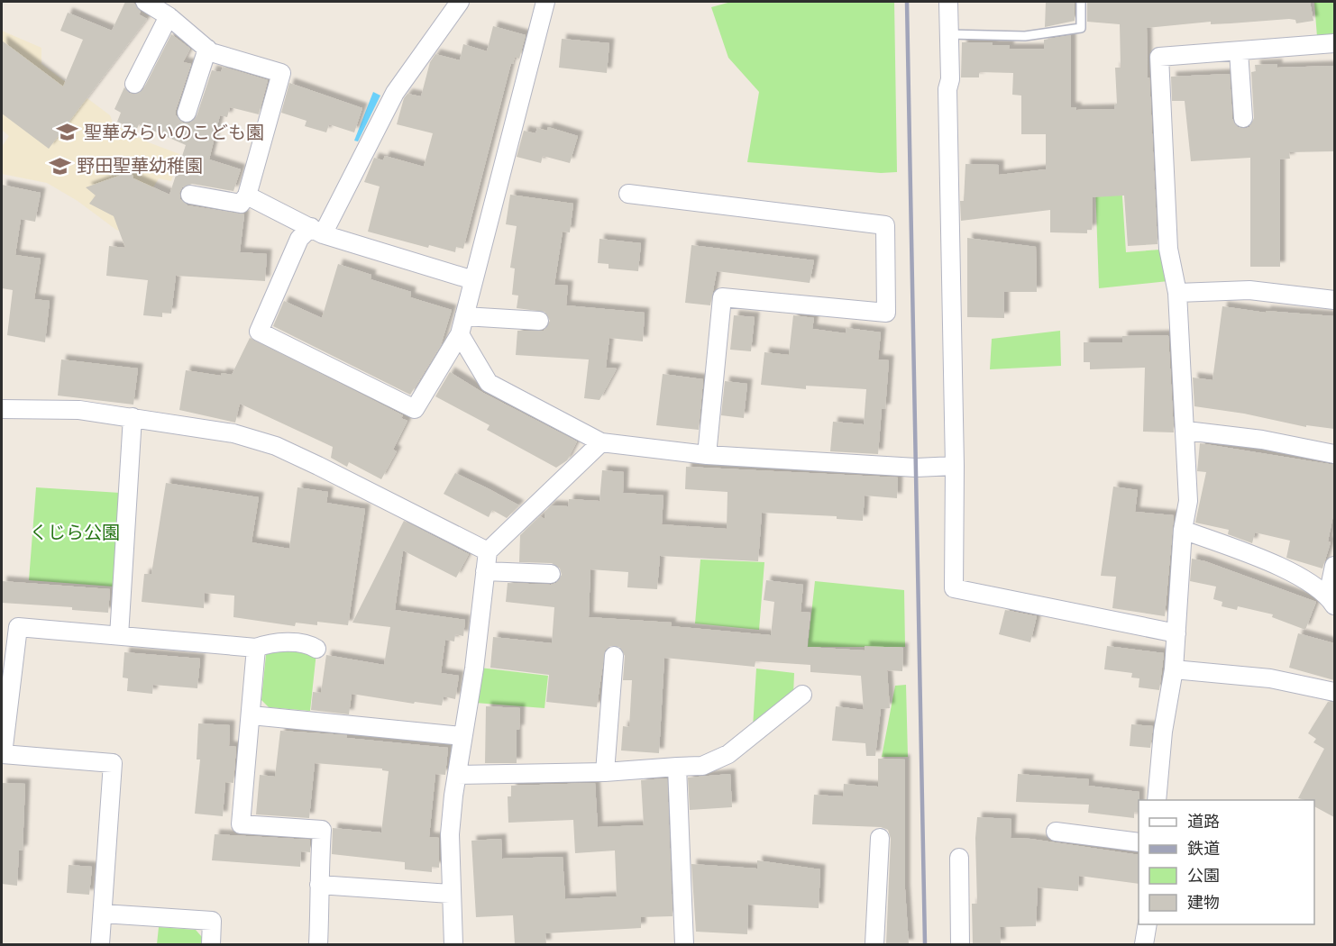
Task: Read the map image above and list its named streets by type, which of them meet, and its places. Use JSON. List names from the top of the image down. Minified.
{"parks":["くじら公園"],"places":{"school or university":["聖華みらいのこども園","野田聖華幼稚園"]},"legend":["道路","鉄道","公園","建物"]}
